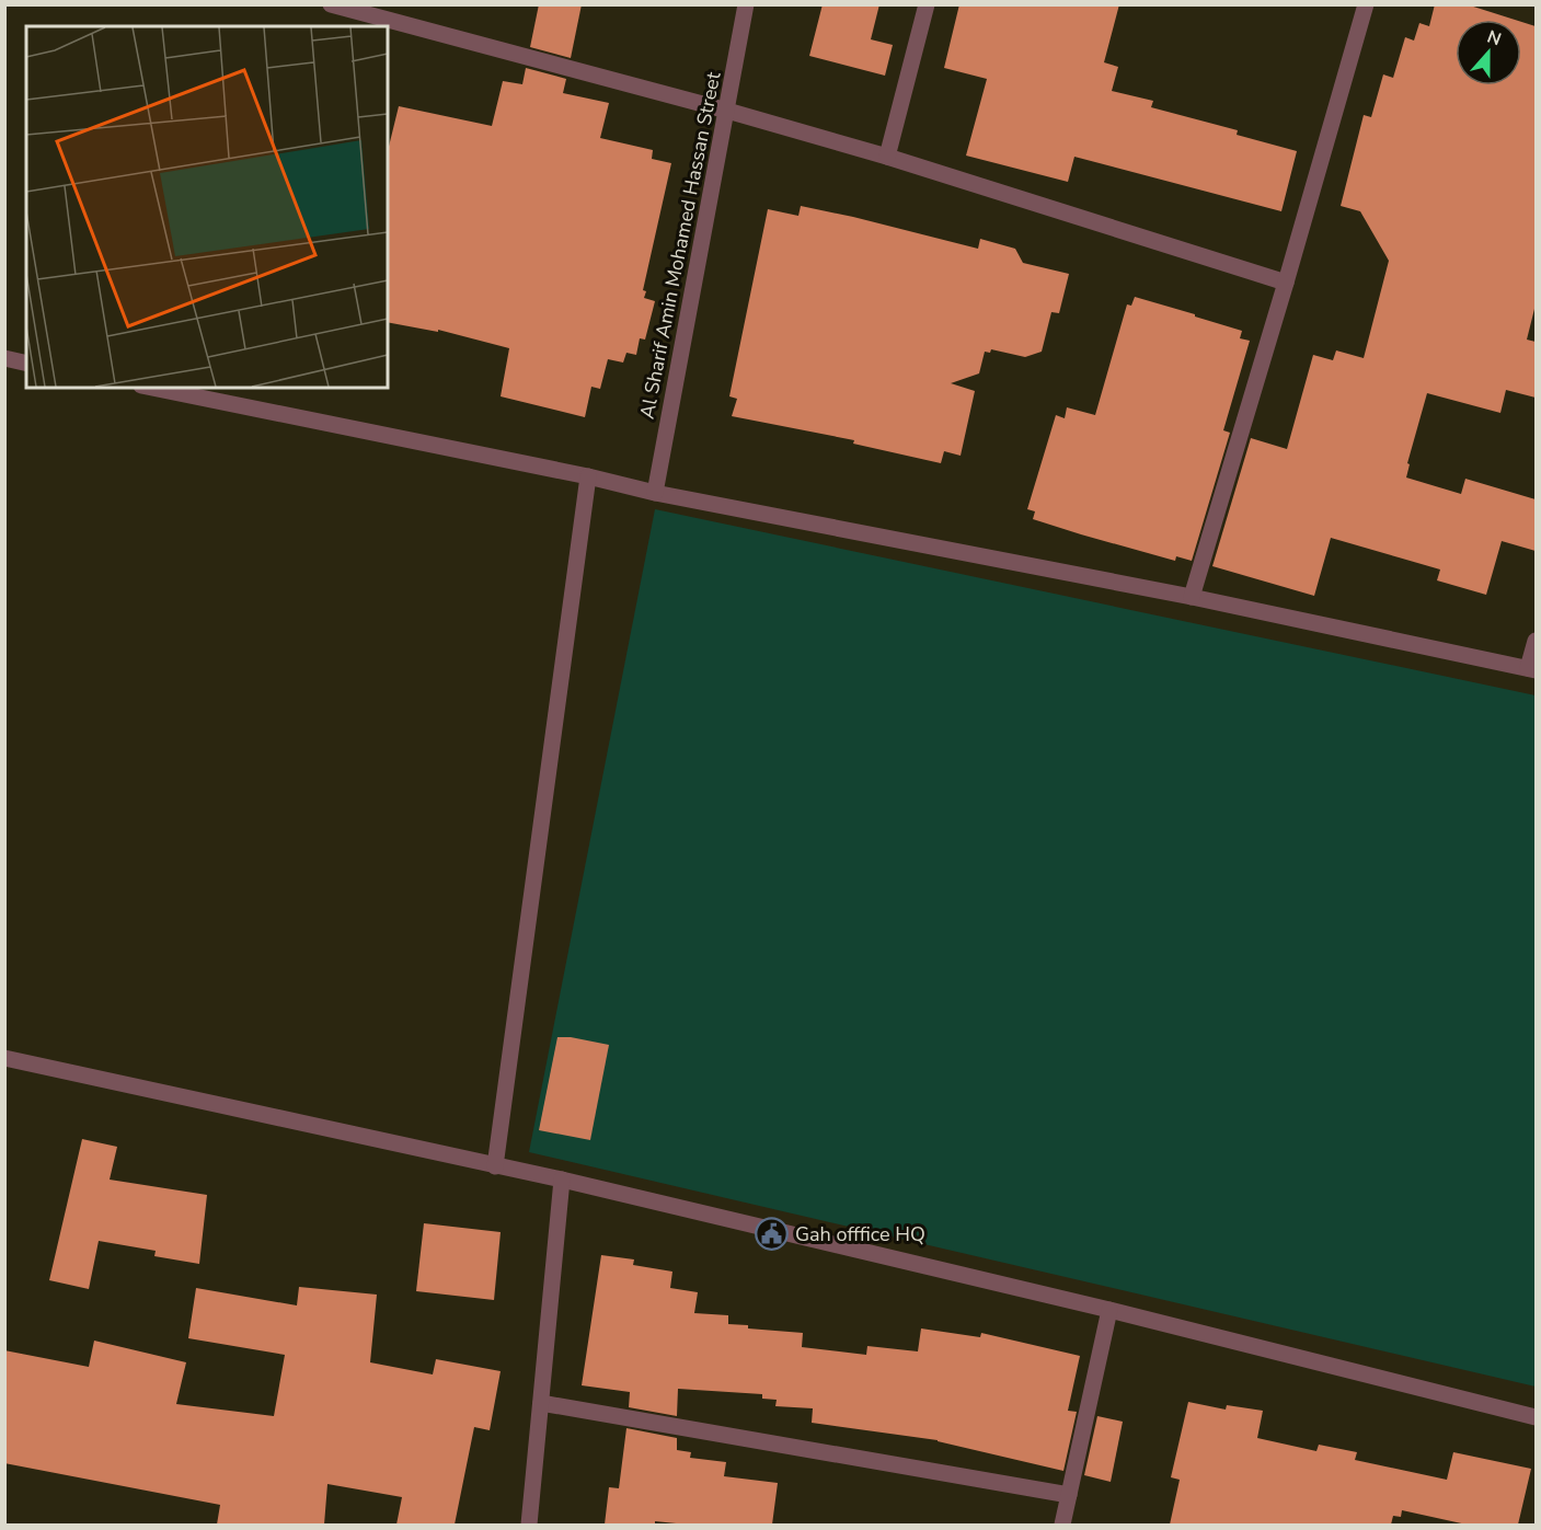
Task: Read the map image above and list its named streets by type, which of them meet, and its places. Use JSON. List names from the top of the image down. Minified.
{"streets":{"street":["Al Sharif Amin Mohamed Hassan Street"]},"places":{"public building":["Gah offfice HQ"]},"north":"top"}
